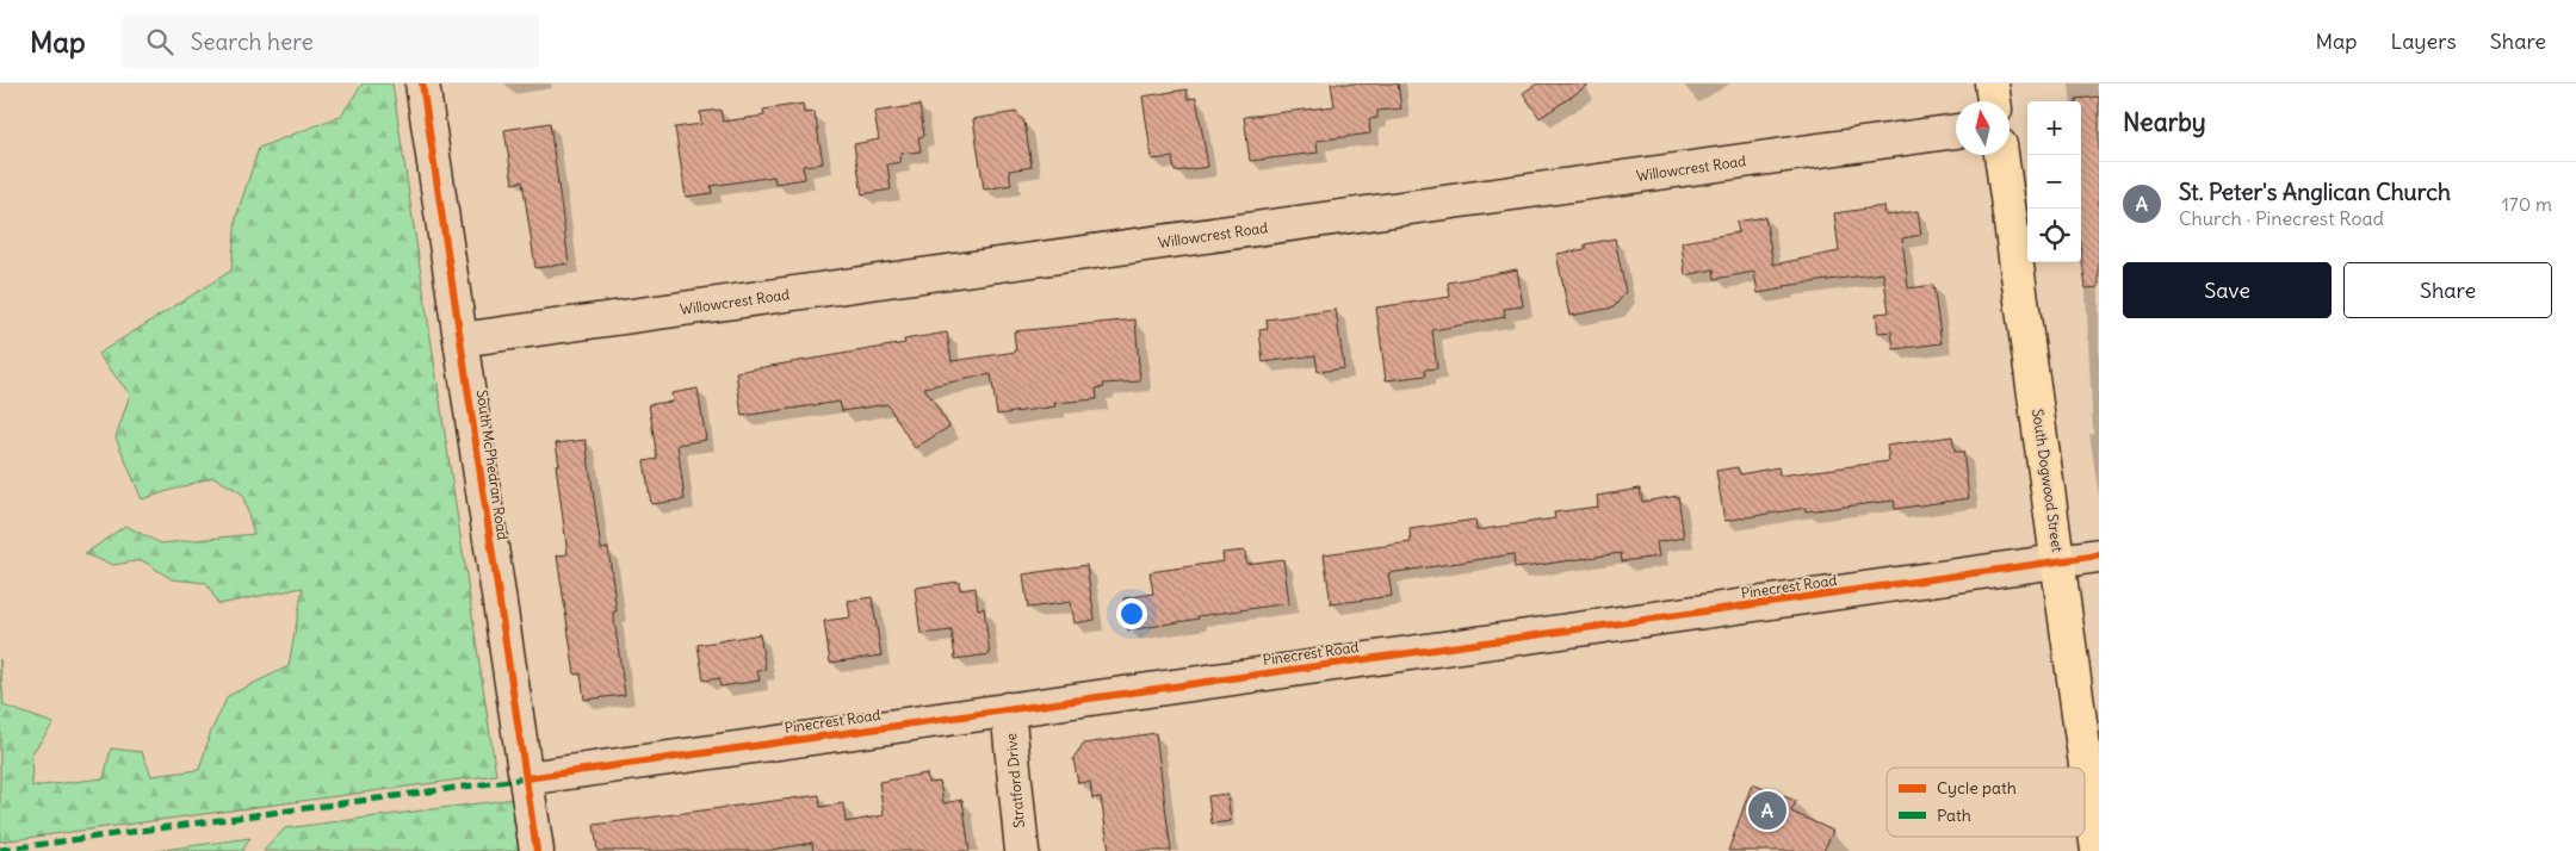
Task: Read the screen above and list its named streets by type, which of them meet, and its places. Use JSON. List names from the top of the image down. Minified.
{"streets":{"main road":["South Dogwood Street"],"street":["Willowcrest Road","South McPhedran Road","Pinecrest Road","Stratford Drive"]},"crossings":[["Willowcrest Road","South McPhedran Road"],["South McPhedran Road","Pinecrest Road"],["South Dogwood Street","Pinecrest Road"],["Pinecrest Road","Stratford Drive"]],"legend":["Cycle path","Path"],"north":"top","page":{"header":"Map","search":"Search here","nav":["Map","Layers","Share"],"heading":"Nearby","map_buttons":["+","−"],"list":[{"mark":"A","name":"St. Peter's Anglican Church","note":"Church · Pinecrest Road","value":"170 m"}],"buttons":["Save","Share"],"pins":"A"}}
